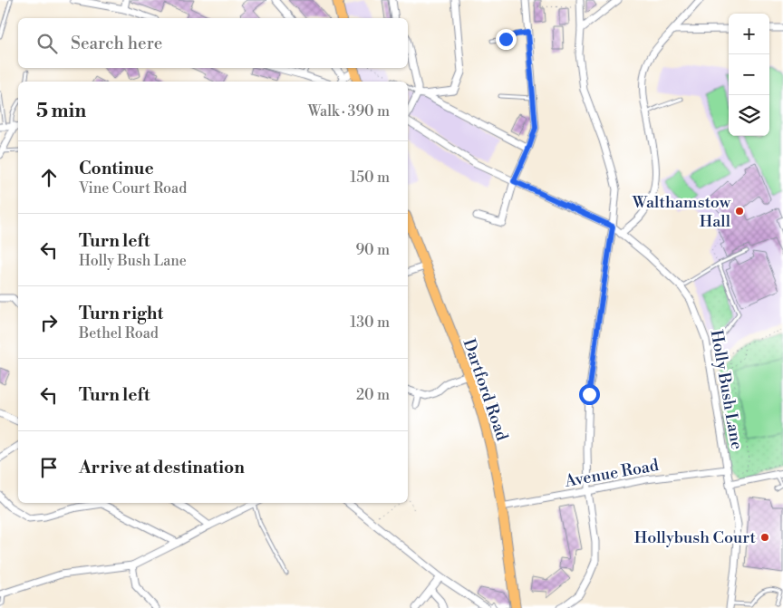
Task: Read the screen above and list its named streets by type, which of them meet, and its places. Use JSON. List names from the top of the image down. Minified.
{"streets":{"main road":["Dartford Road"],"street":["Holly Bush Lane","Avenue Road"]},"crossings":[["Dartford Road","Avenue Road"],["Holly Bush Lane","Avenue Road"]],"places":["Walthamstow Hall","Hollybush Court"],"page":{"map_buttons":["+","−"],"search":"Search here","heading":["5 min","Walk · 390 m"],"list":[["Continue","Vine Court Road","150 m"],["Turn left","Holly Bush Lane","90 m"],["Turn right","Bethel Road","130 m"],["Turn left","20 m"],"Arrive at destination"]}}
